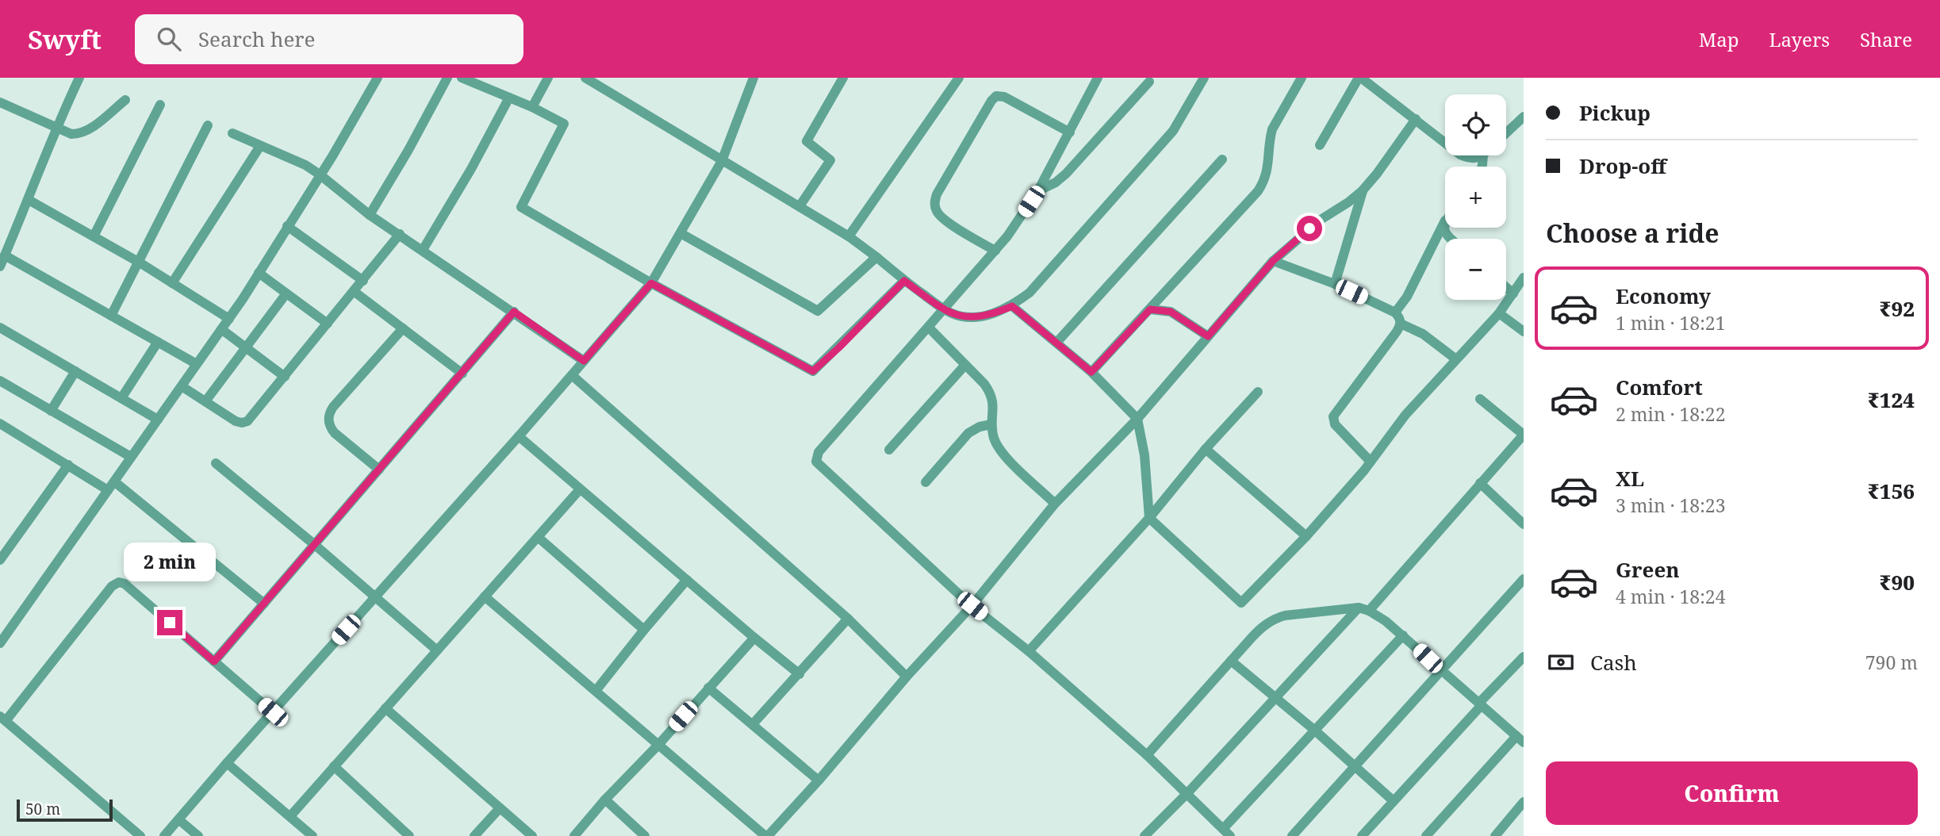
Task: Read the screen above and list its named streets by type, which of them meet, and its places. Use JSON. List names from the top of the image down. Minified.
{"scale_bar":"50 m","page":{"header":"Swyft","search":"Search here","nav":["Map","Layers","Share"],"banner":["Pickup","Drop-off"],"map_buttons":["+","−"],"heading":"Choose a ride","list":[{"name":"Economy","note":"1 min · 18:21","value":"₹92"},{"name":"Comfort","note":"2 min · 18:22","value":"₹124"},{"name":"XL","note":"3 min · 18:23","value":"₹156"},{"name":"Green","note":"4 min · 18:24","value":"₹90"}],"bubble":"2 min","pay":["Cash","790 m"],"buttons":"Confirm","scale":"50 m"}}
